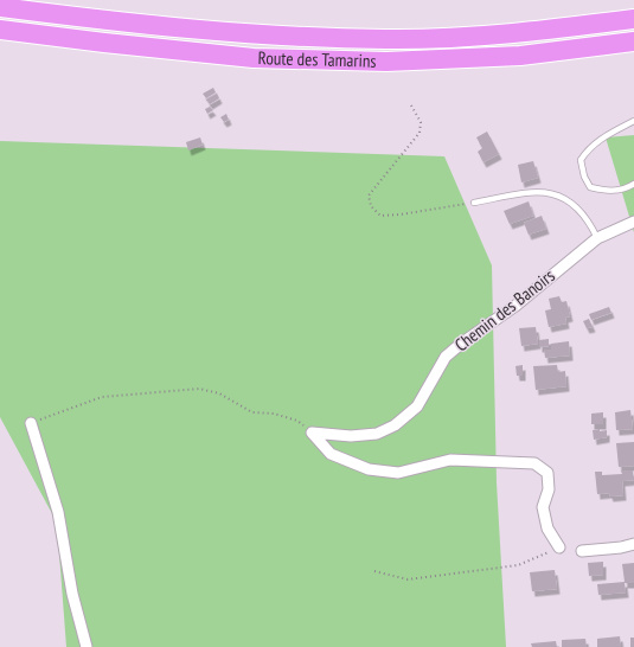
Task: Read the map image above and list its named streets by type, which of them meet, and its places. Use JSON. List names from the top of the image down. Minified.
{"streets":{"highway":["Route des Tamarins"],"street":["Chemin des Banoirs"]}}
